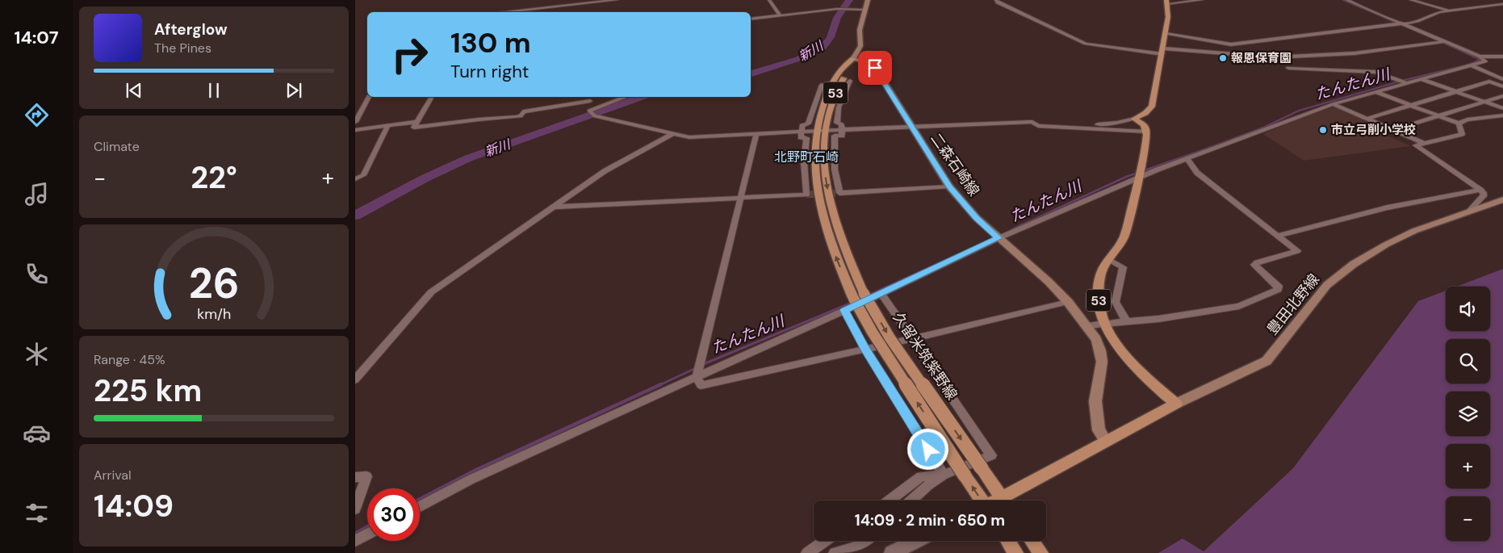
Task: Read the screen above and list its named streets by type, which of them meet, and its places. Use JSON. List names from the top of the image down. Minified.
{"streets":{"main road":["53","二森石崎線","豊田北野線","久留米筑紫野線"]},"crossings":[["53","豊田北野線"],["53","久留米筑紫野線"],["二森石崎線","久留米筑紫野線"],["豊田北野線","久留米筑紫野線"]],"districts":["北野町石崎"],"water":["新川","たんたん川"],"places":["報恩保育園","市立弓削小学校"],"page":{"tabs":"14:07","turn":["130 m","Turn right"],"song":["Afterglow","The Pines"],"tile":["Climate",["Range · 45%","225 km"],["Arrival","14:09"]],"heat":["−","22°","+"],"map_buttons":["+","−"],"limit":"30","trip":"14:09 · 2 min · 650 m","gauge":["26","km/h"]}}
